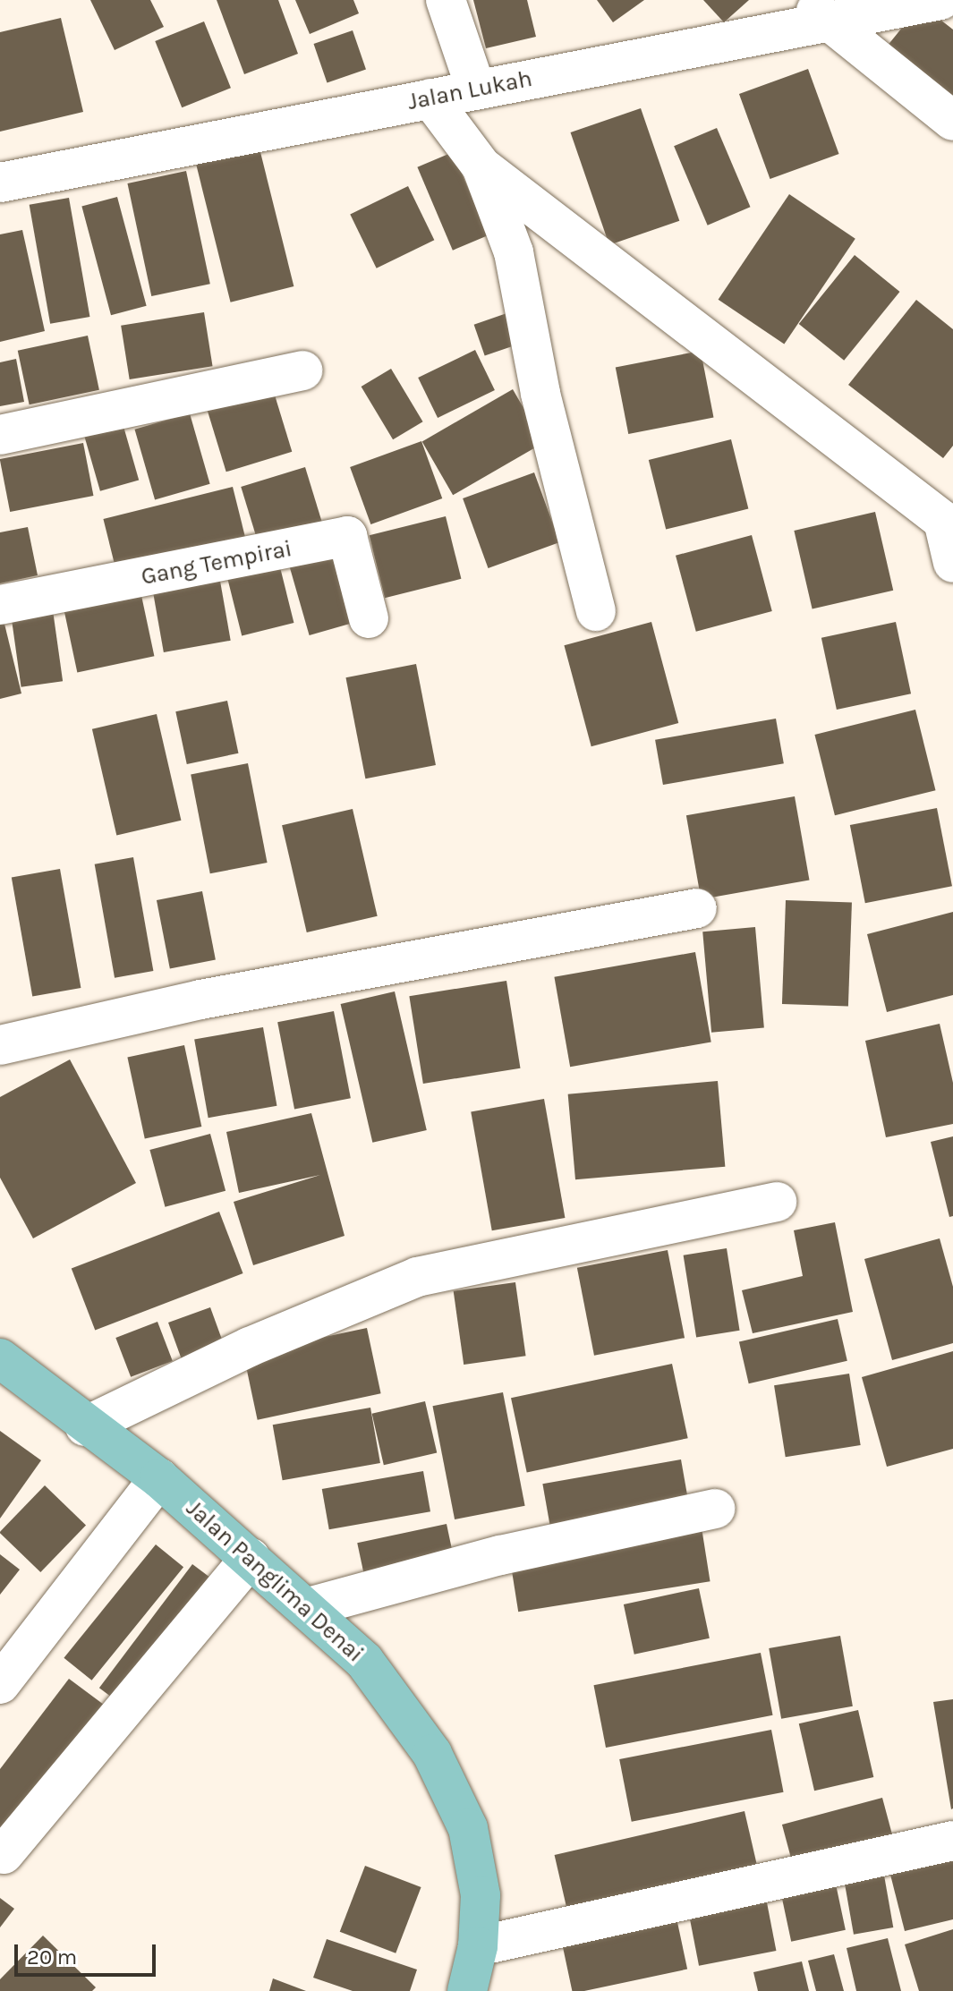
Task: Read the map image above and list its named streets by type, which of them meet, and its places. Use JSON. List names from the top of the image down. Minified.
{"streets":{"main road":["Jalan Panglima Denai"],"street":["Jalan Lukah","Gang Tempirai"]},"scale_bar":"20 m"}
